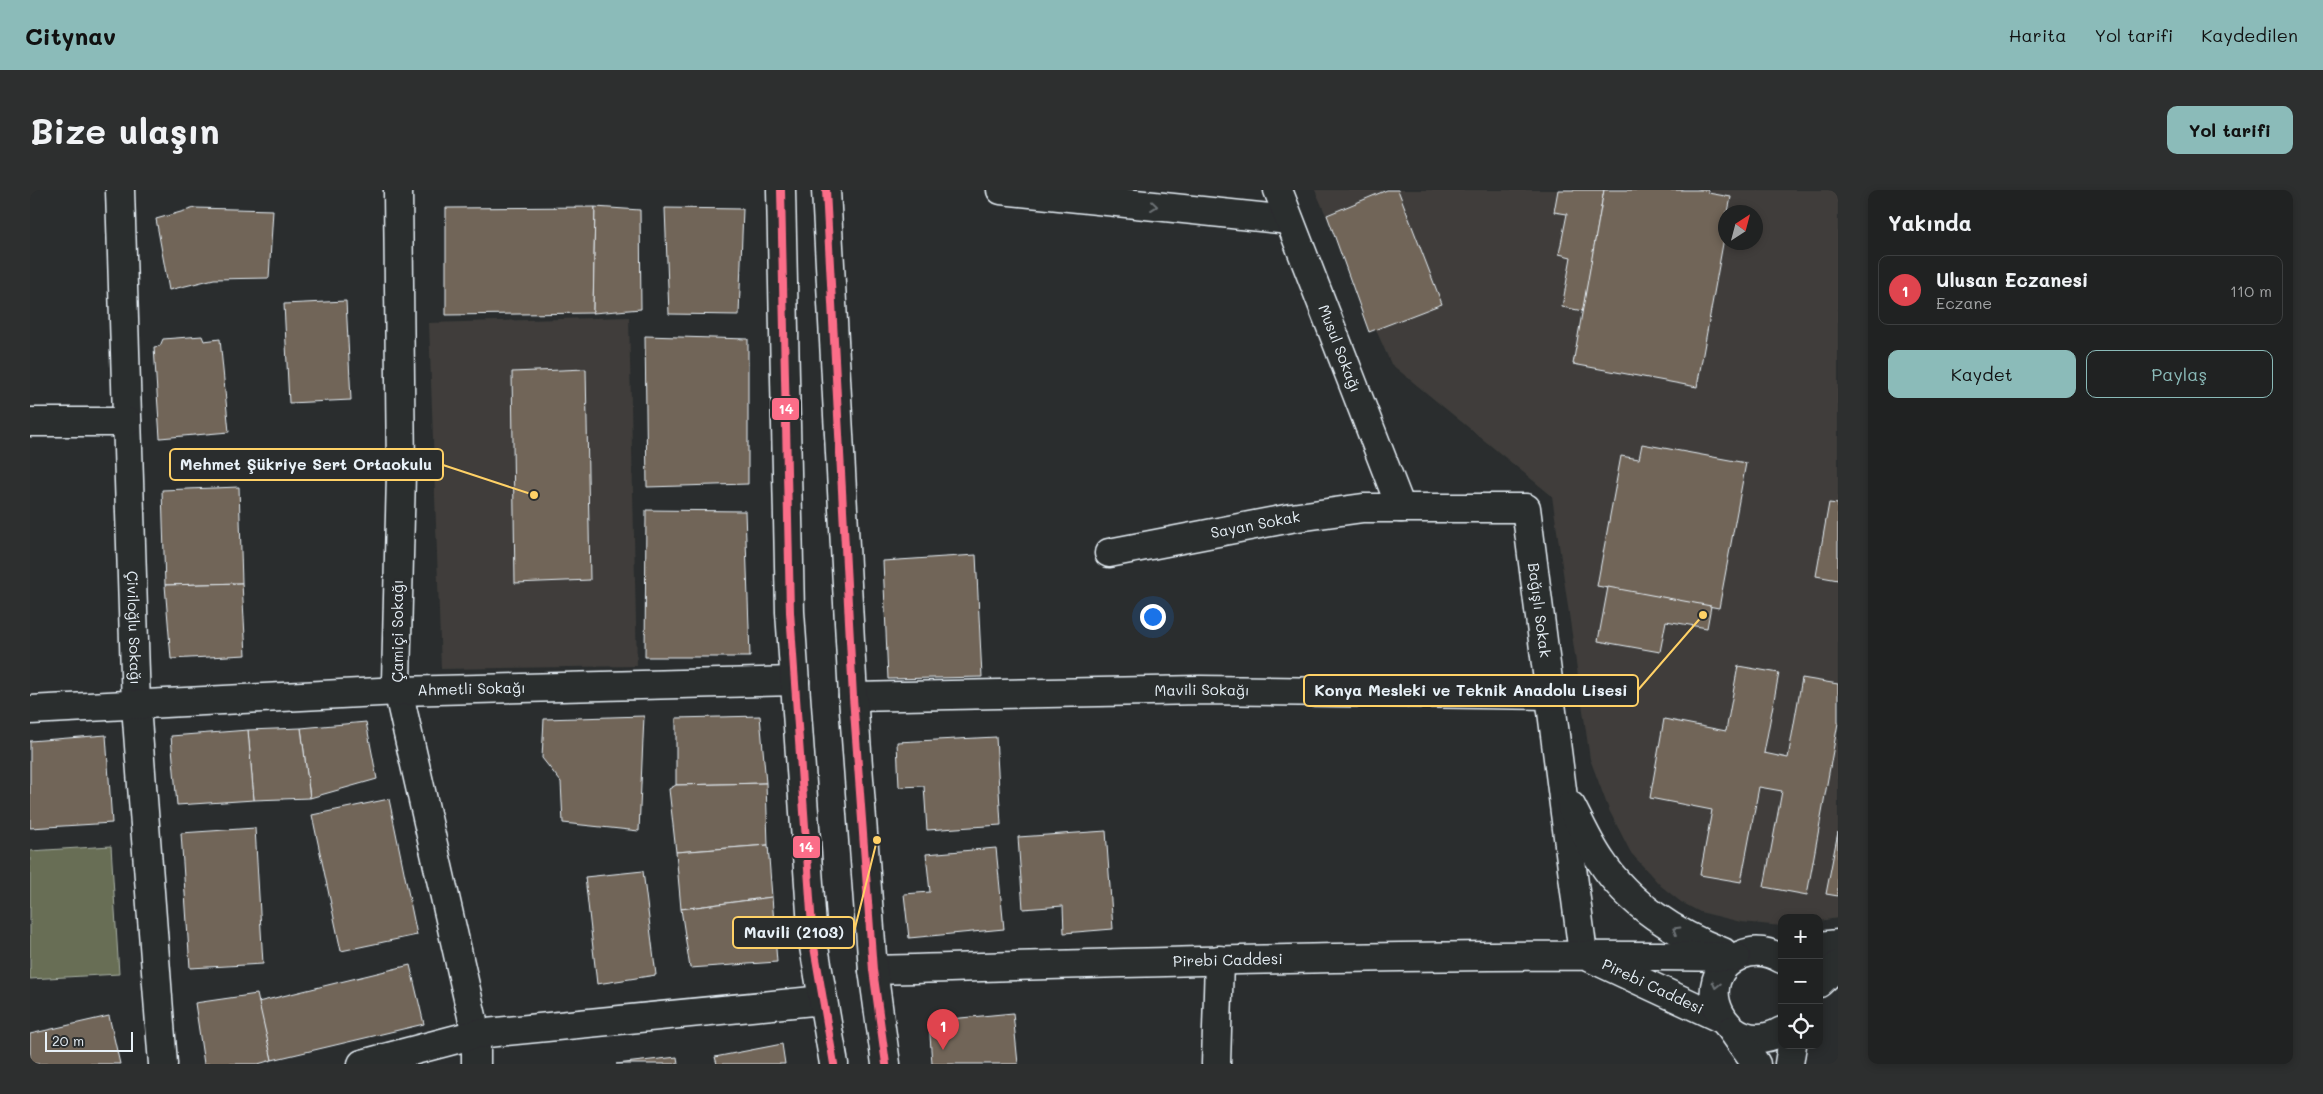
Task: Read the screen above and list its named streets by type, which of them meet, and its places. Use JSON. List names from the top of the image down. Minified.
{"streets":{"street":["Musul Sokağı","Sayan Sokak","Bağışlı Sokak","Çiviloğlu Sokağı","Çamiçi Sokağı","Ahmetli Sokağı","Mavili Sokağı","Pirebi Caddesi"]},"crossings":[["Musul Sokağı","Sayan Sokak"],["Musul Sokağı","Bağışlı Sokak"],["Sayan Sokak","Bağışlı Sokak"],["Bağışlı Sokak","Mavili Sokağı"],["Bağışlı Sokak","Pirebi Caddesi"],["Çiviloğlu Sokağı","Ahmetli Sokağı"],["Çamiçi Sokağı","Ahmetli Sokağı"]],"places":["Mehmet Şükriye Sert Ortaokulu","Konya Mesleki ve Teknik Anadolu Lisesi","Mavili (2103)"],"lines":["transit line 14"],"scale_bar":"20 m","north":"top right","page":{"header":"Citynav","nav":["Harita","Yol tarifi","Kaydedilen"],"buttons":["Yol tarifi",["Kaydet","Paylaş"]],"title":"Bize ulaşın","heading":"Yakında","list":[{"mark":"1","name":"Ulusan Eczanesi","note":"Eczane","value":"110 m"}],"map_buttons":["+","−"],"pins":"1","scale":"20 m"}}
